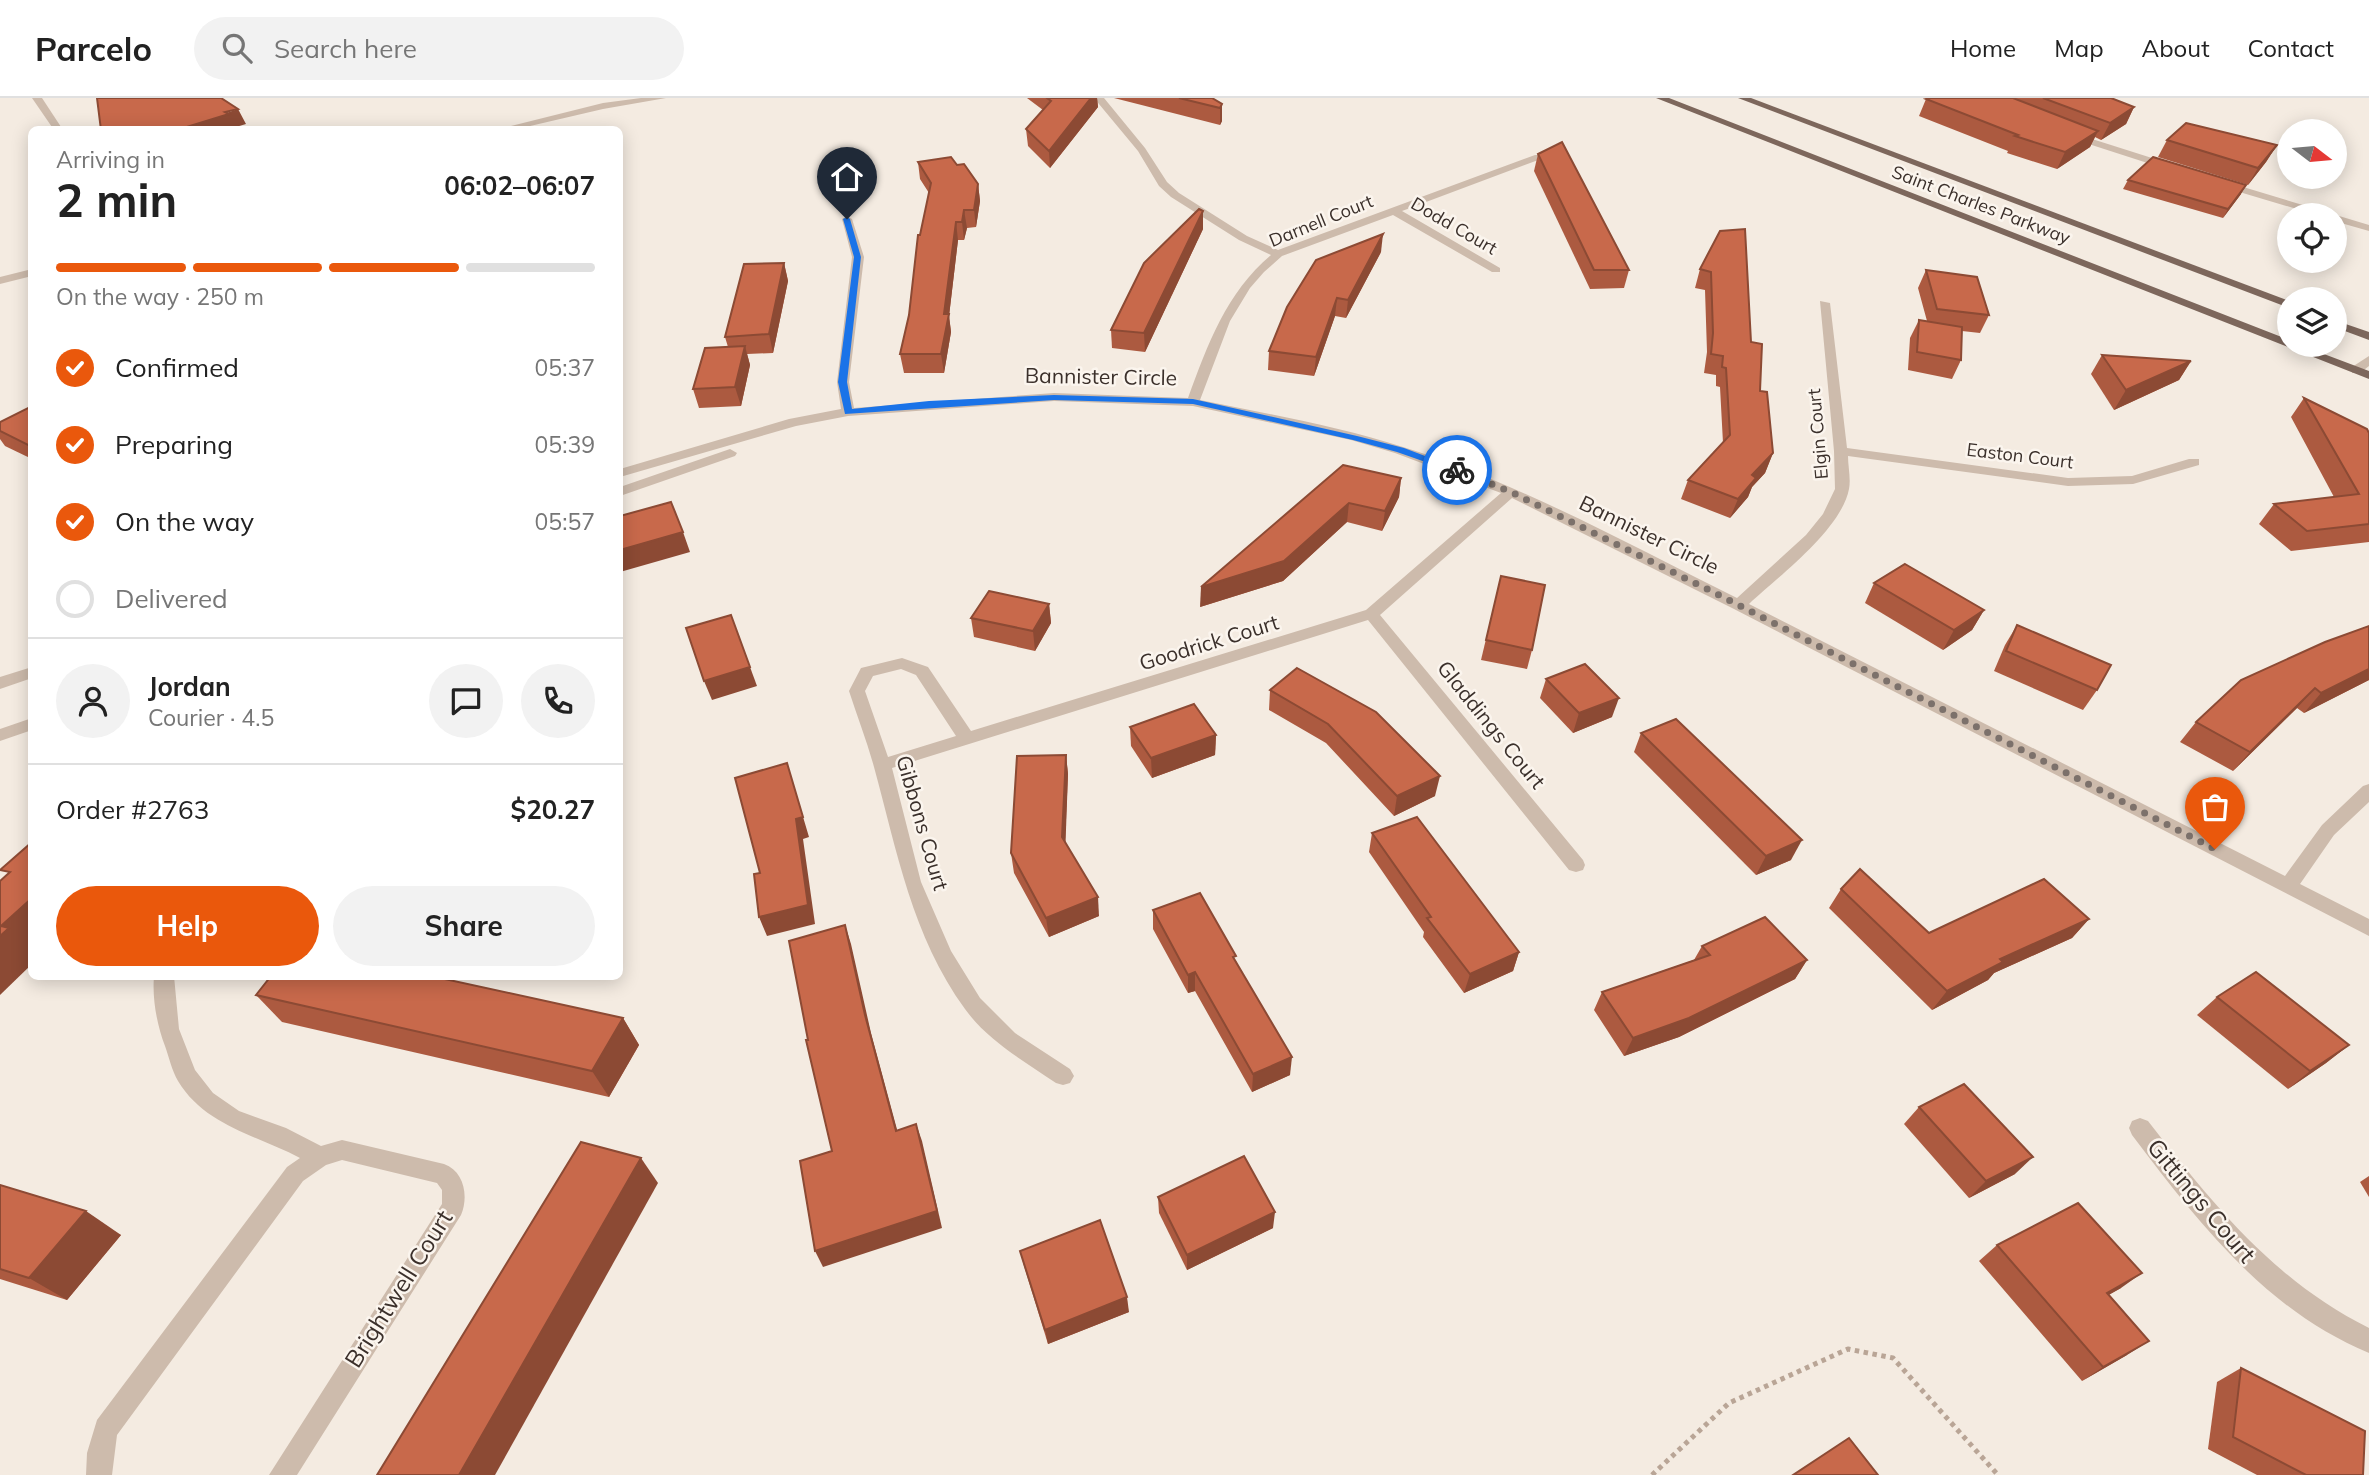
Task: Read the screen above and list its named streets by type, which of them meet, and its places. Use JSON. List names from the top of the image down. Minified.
{"streets":{"main road":["Saint Charles Parkway"],"street":["Darnell Court","Dodd Court","Bannister Circle","Elgin Court","Easton Court","Goodrick Court","Gladdings Court","Gibbons Court","Gittings Court","Brightwell Court"]},"crossings":[["Darnell Court","Dodd Court"],["Darnell Court","Bannister Circle"],["Bannister Circle","Elgin Court"],["Bannister Circle","Goodrick Court"],["Elgin Court","Easton Court"],["Goodrick Court","Gladdings Court"],["Goodrick Court","Gibbons Court"]],"north":"right","page":{"header":"Parcelo","search":"Search here","nav":["Home","Map","About","Contact"],"heading":["2 min","Arriving in","06:02–06:07"],"panel":["Jordan","Courier · 4.5","Order #2763","$20.27"],"bar":"On the way · 250 m","list":[["Confirmed","05:37"],["Preparing","05:39"],["On the way","05:57"],"Delivered"],"buttons":["Help","Share"]}}
